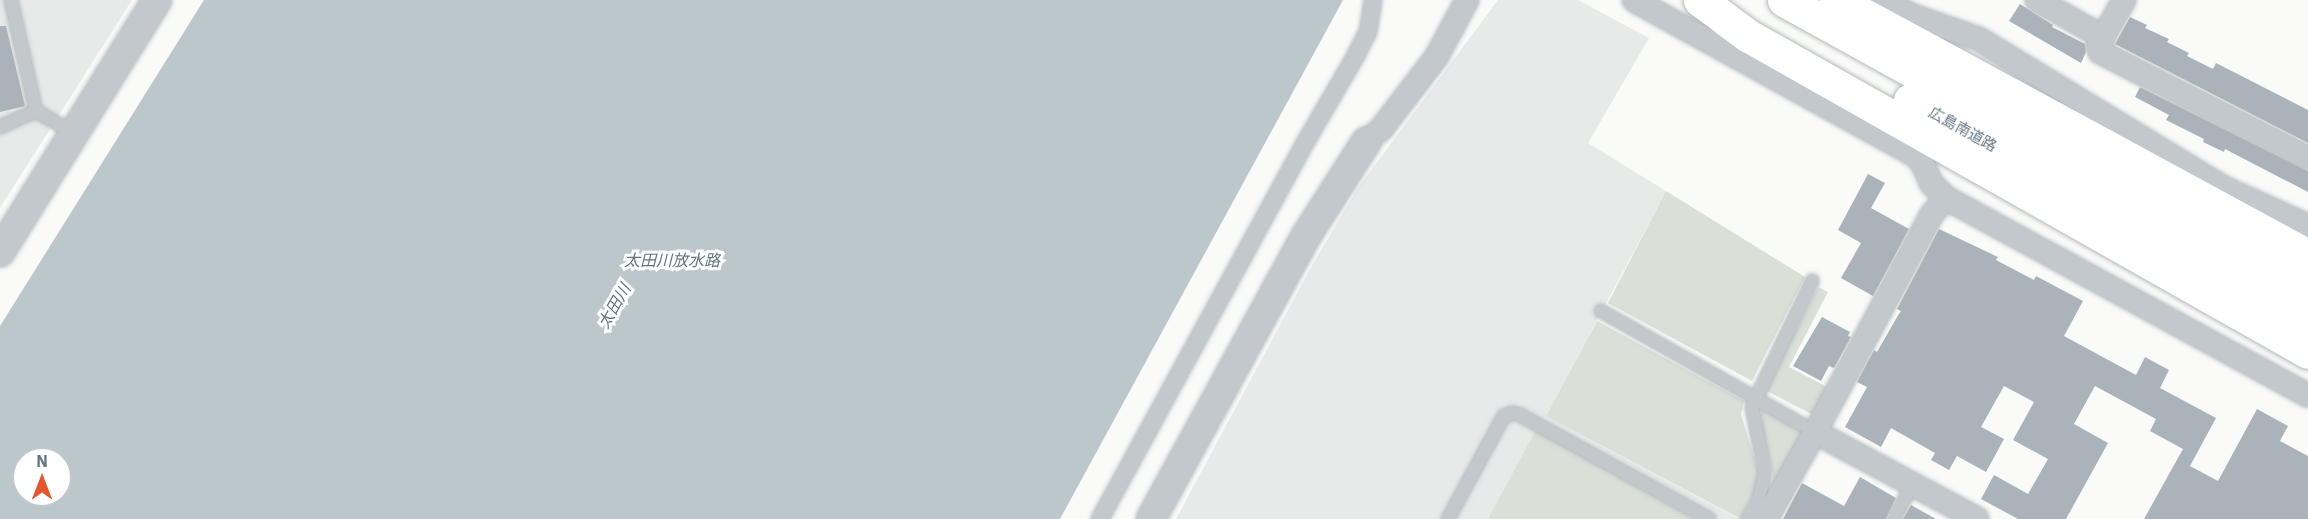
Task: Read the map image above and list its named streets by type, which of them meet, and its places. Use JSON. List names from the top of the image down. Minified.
{"streets":{"highway":["広島南道路"]},"water":["太田川放水路","太田川"],"north":"top"}
